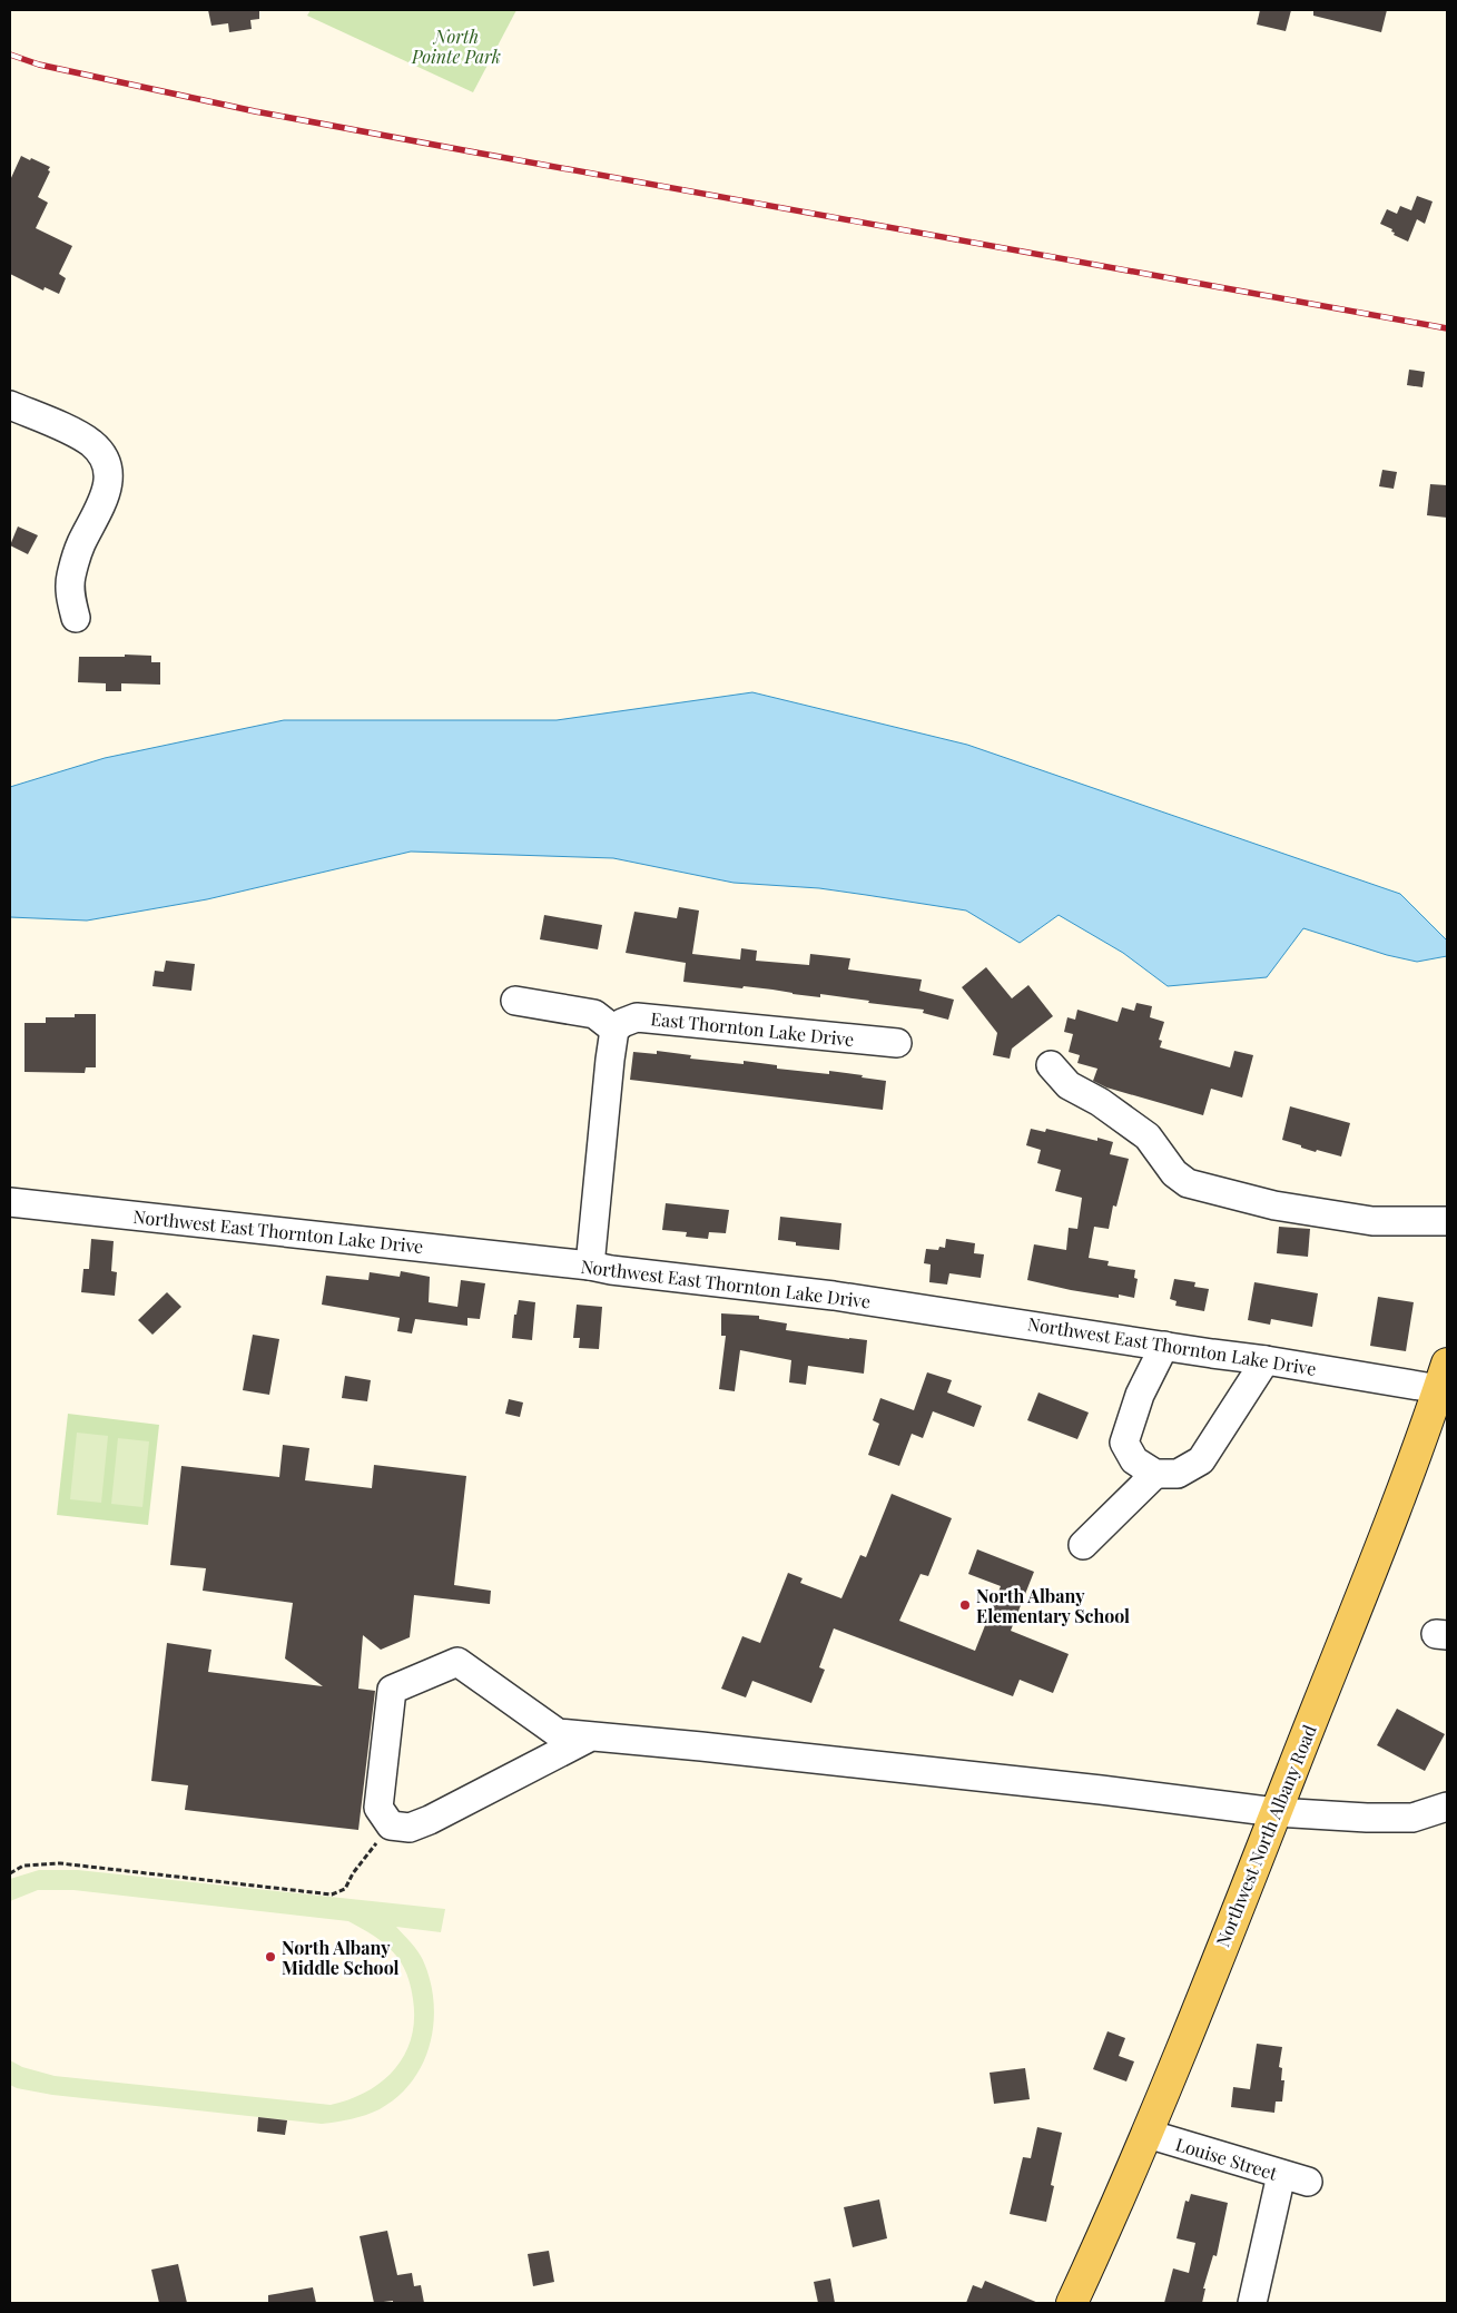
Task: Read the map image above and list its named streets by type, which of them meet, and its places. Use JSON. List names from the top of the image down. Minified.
{"streets":{"main road":["Northwest North Albany Road"],"street":["East Thornton Lake Drive","Northwest East Thornton Lake Drive","Louise Street"]},"crossings":[["Northwest East Thornton Lake Drive","Northwest North Albany Road"],["Northwest North Albany Road","Louise Street"]],"parks":["North Pointe Park"],"places":["North Albany Elementary School","North Albany Middle School"]}
